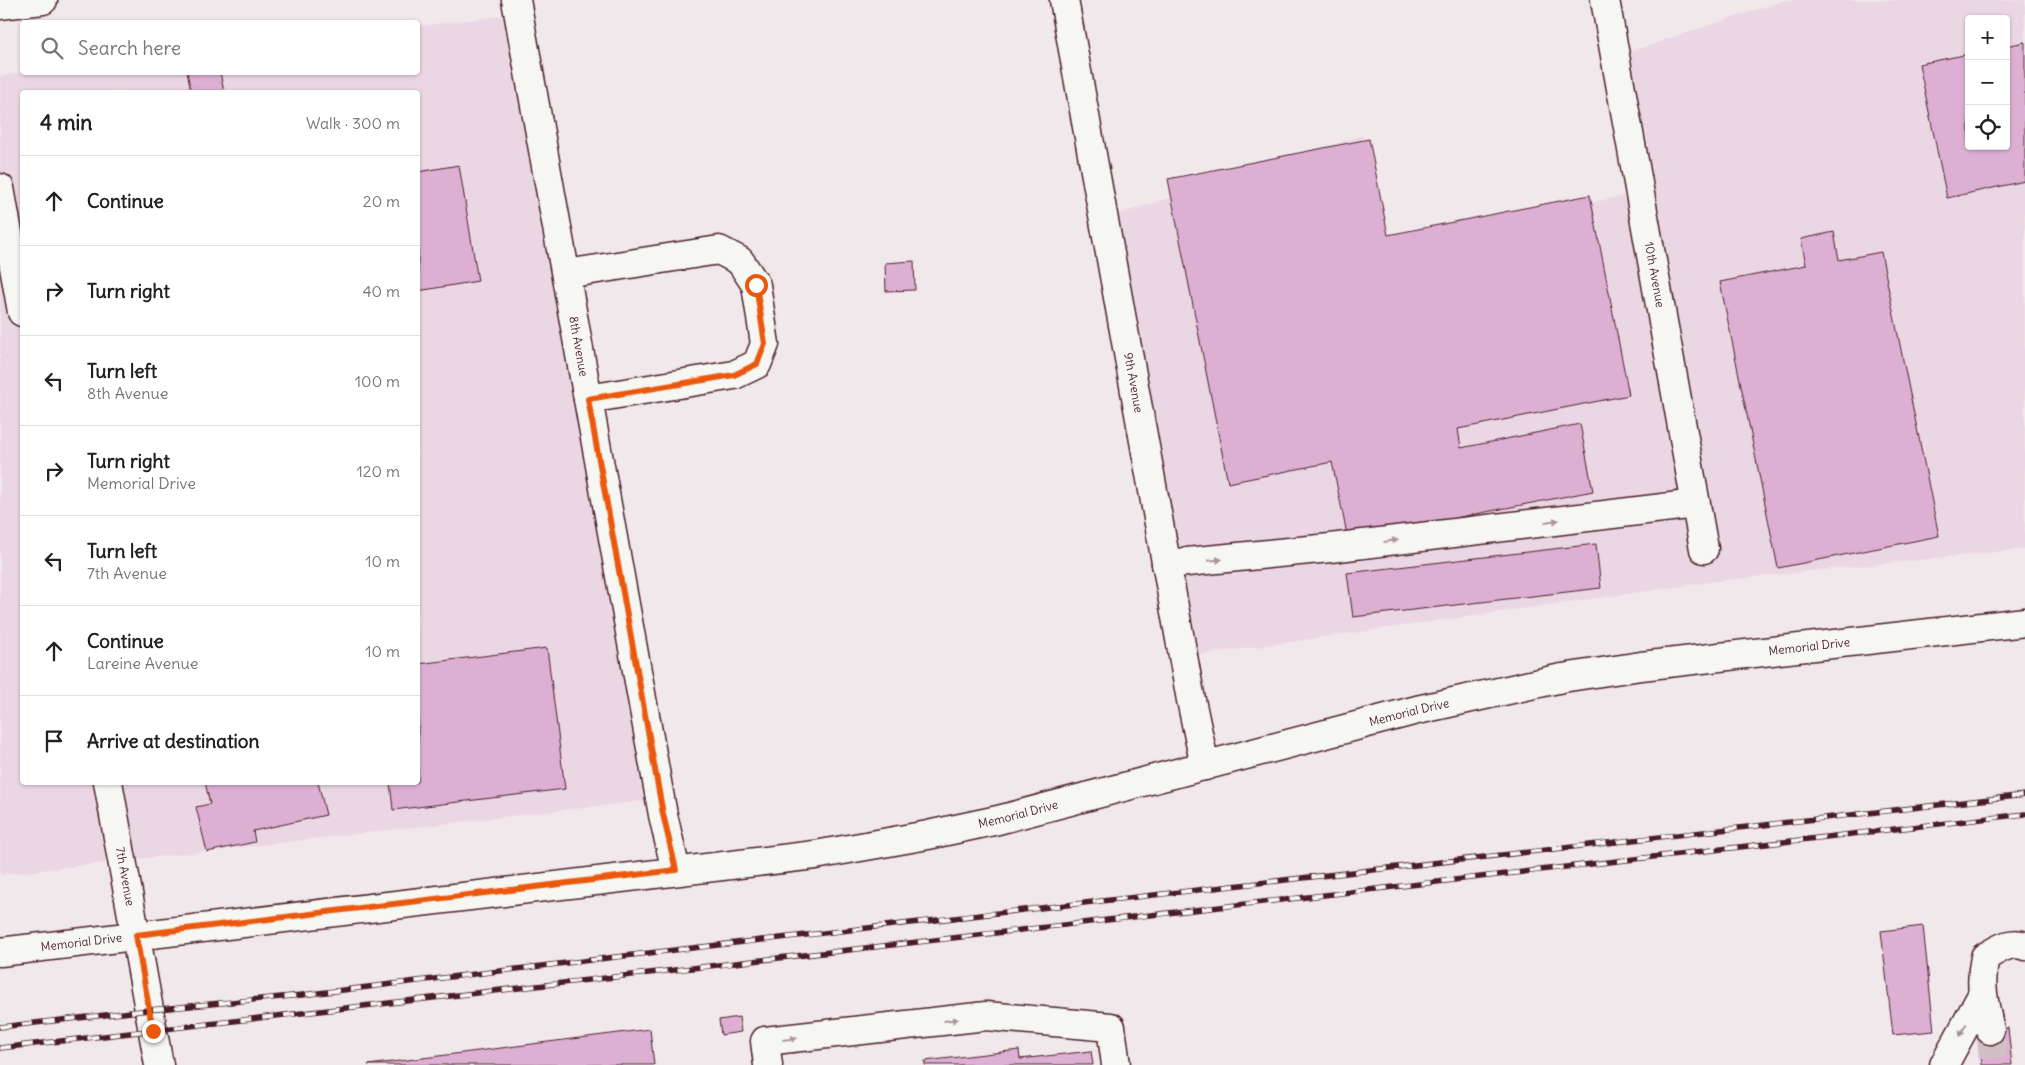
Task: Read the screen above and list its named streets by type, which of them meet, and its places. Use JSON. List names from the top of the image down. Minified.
{"streets":{"street":["10th Avenue","8th Avenue","9th Avenue","Memorial Drive","7th Avenue"]},"crossings":[["8th Avenue","Memorial Drive"],["9th Avenue","Memorial Drive"],["Memorial Drive","7th Avenue"]],"page":{"map_buttons":["+","−"],"search":"Search here","heading":["4 min","Walk · 300 m"],"list":[["Continue","20 m"],["Turn right","40 m"],["Turn left","8th Avenue","100 m"],["Turn right","Memorial Drive","120 m"],["Turn left","7th Avenue","10 m"],["Continue","Lareine Avenue","10 m"],"Arrive at destination"]}}
